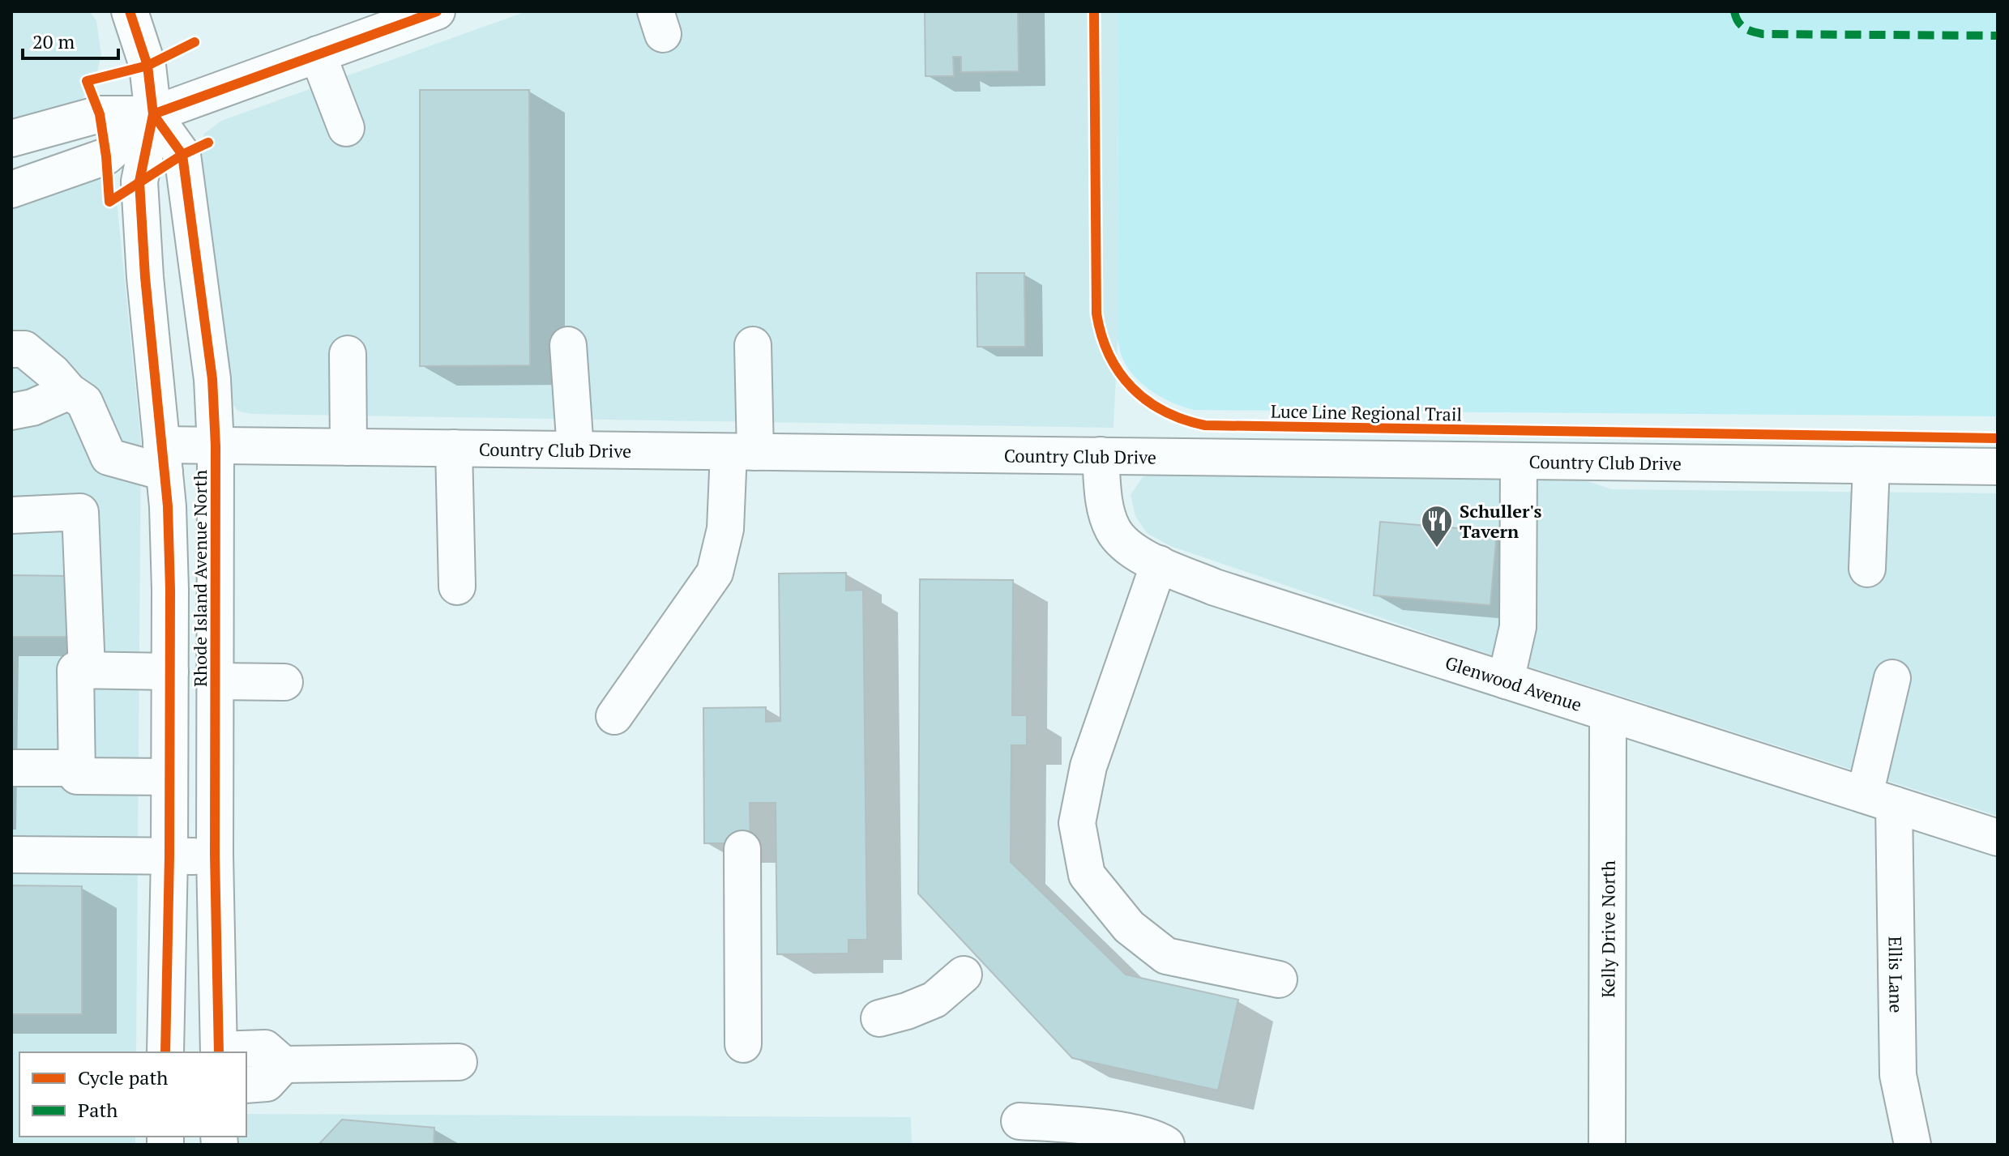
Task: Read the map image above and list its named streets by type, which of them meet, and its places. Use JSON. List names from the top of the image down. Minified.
{"streets":{"street":["Country Club Drive","Rhode Island Avenue North","Glenwood Avenue","Kelly Drive North","Ellis Lane"],"cycle path":["Luce Line Regional Trail"]},"crossings":[["Country Club Drive","Rhode Island Avenue North"],["Country Club Drive","Glenwood Avenue"],["Glenwood Avenue","Kelly Drive North"],["Glenwood Avenue","Ellis Lane"]],"places":{"restaurant":["Schuller's Tavern"]},"legend":["Cycle path","Path"],"scale_bar":"20 m"}
